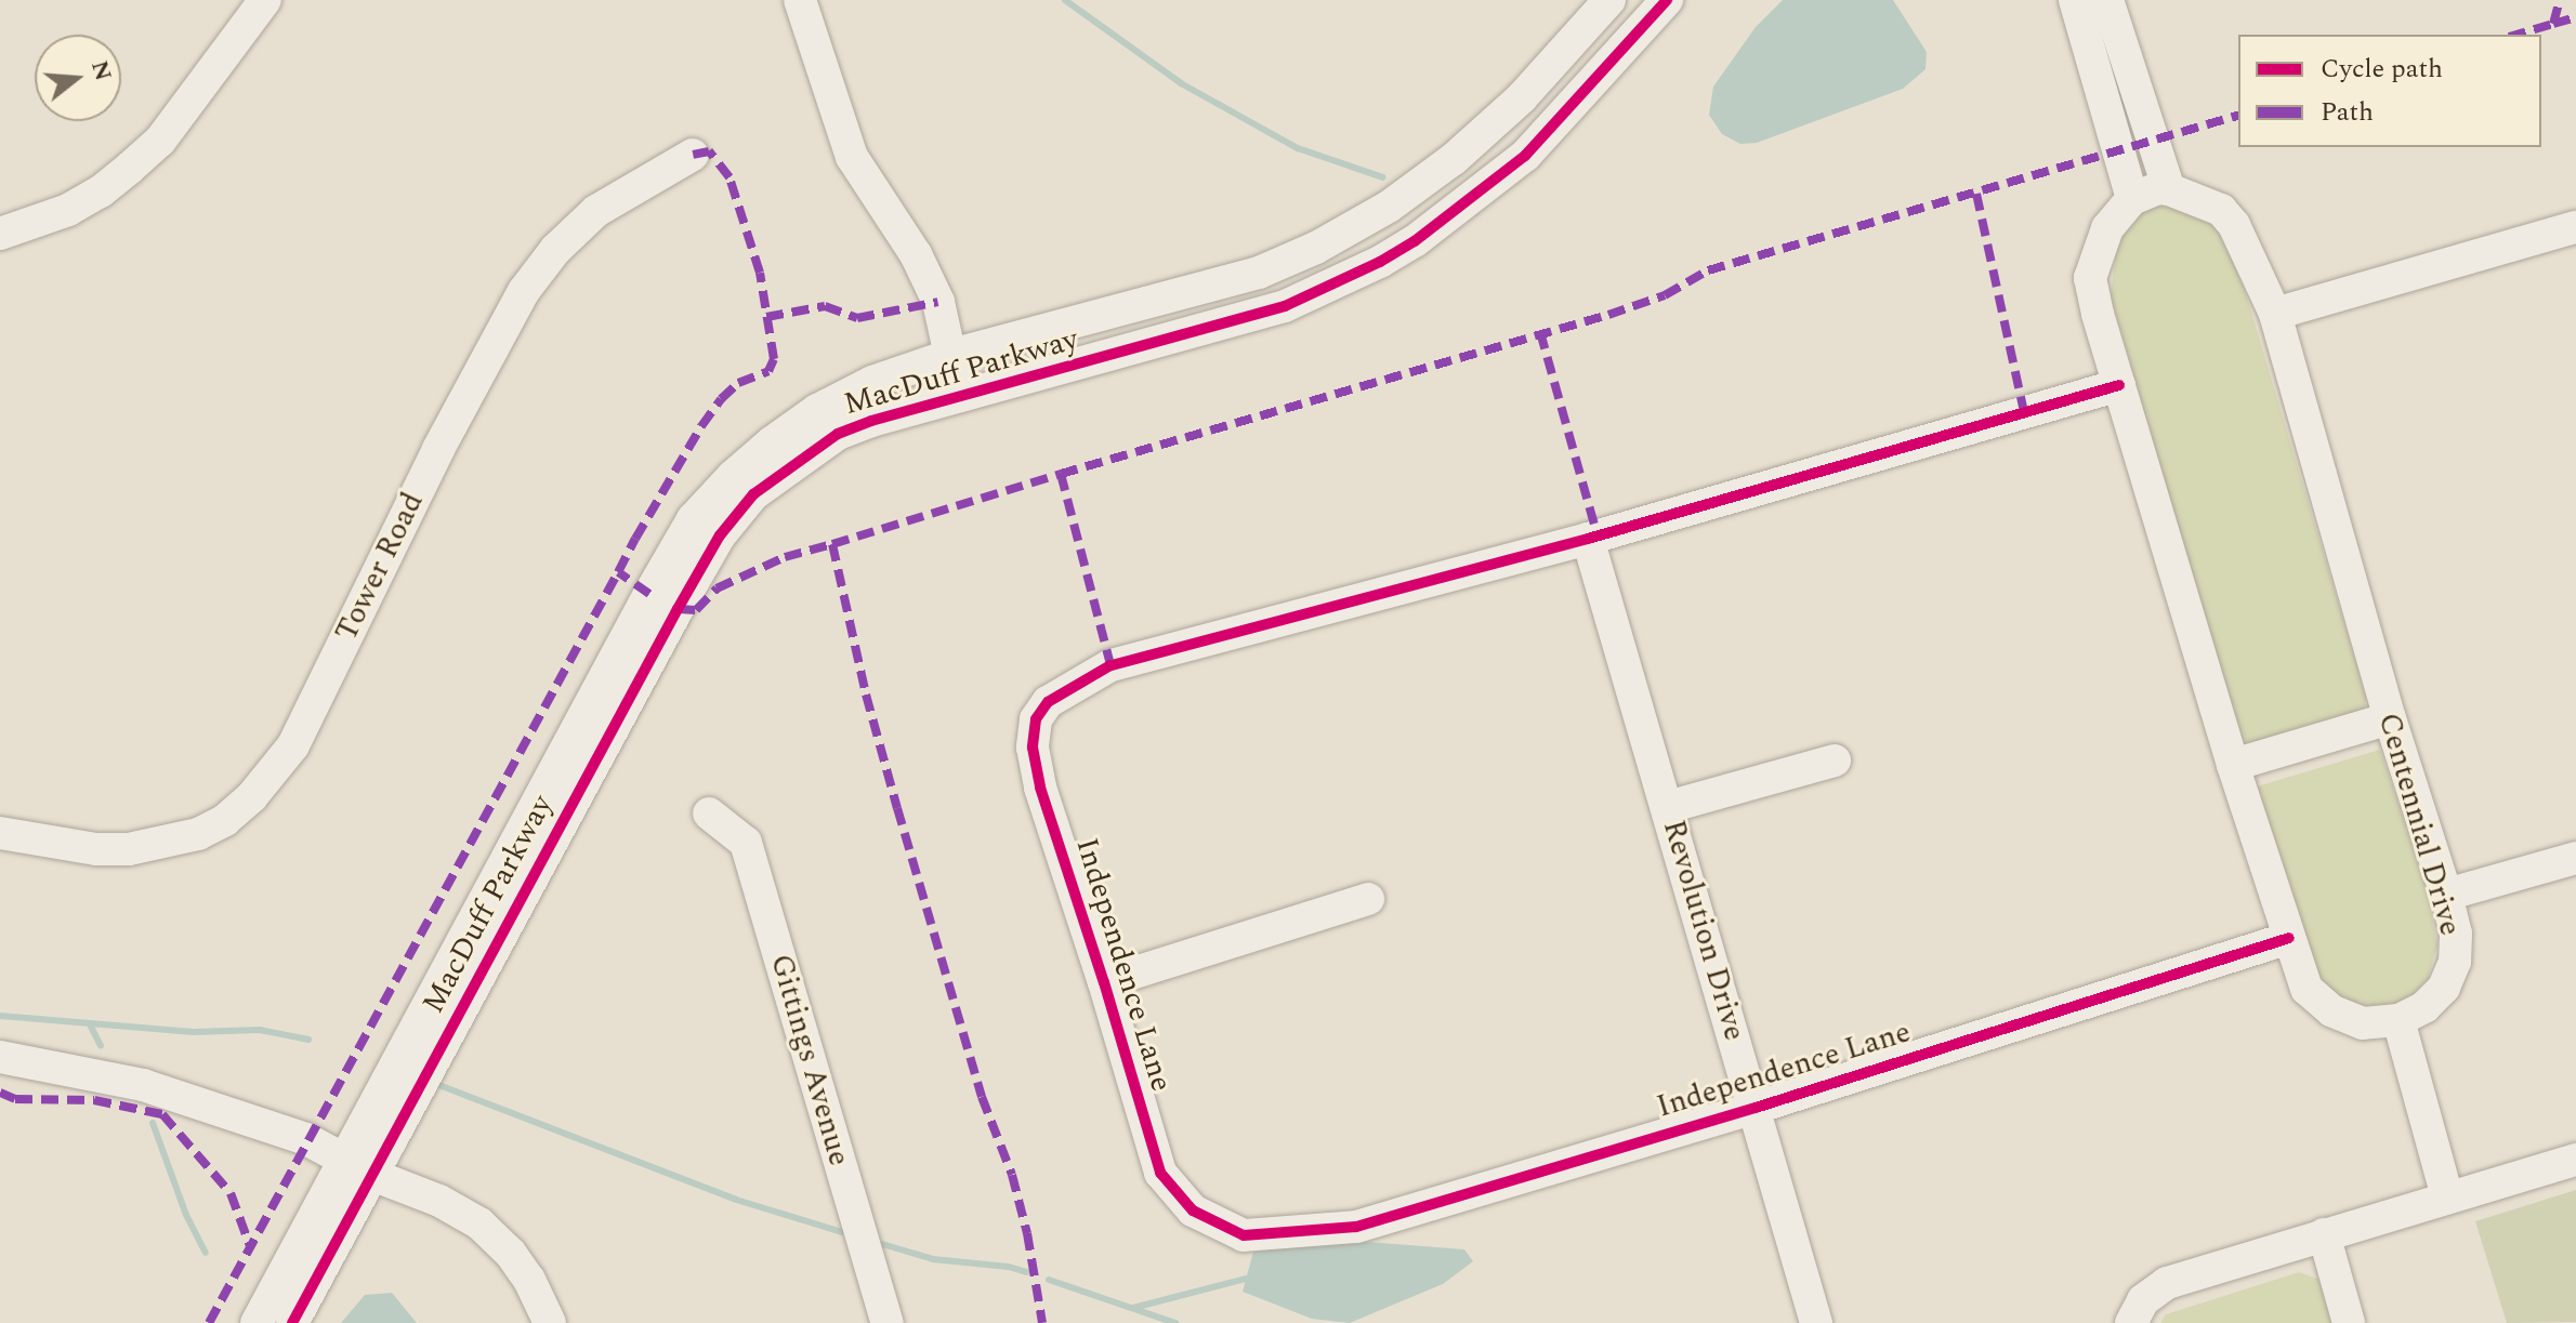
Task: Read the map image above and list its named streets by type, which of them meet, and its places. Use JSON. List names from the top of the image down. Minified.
{"streets":{"street":["MacDuff Parkway","Tower Road","Centennial Drive","Revolution Drive","Independence Lane","Gittings Avenue"]},"crossings":[["Revolution Drive","Independence Lane"]],"legend":["Cycle path","Path"],"north":"right"}
